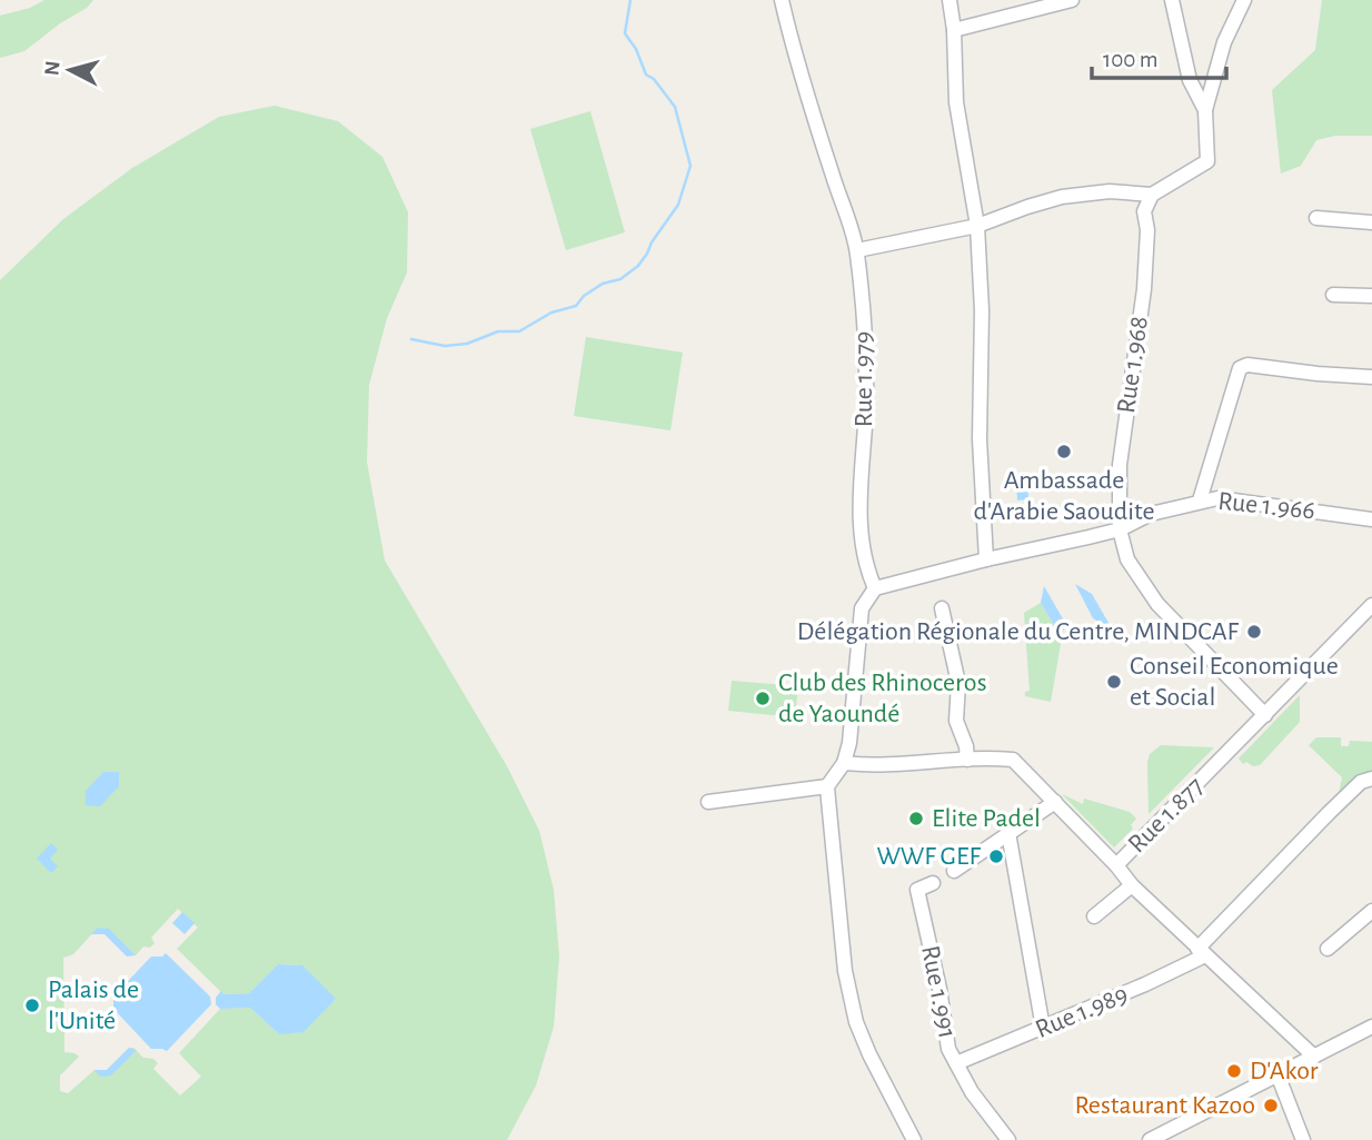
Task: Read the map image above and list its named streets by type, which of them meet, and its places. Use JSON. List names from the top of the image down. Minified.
{"streets":{"street":["Rue 1.968","Rue 1.979","Rue 1.966","Rue 1.877","Rue 1.991","Rue 1.989"]},"crossings":[["Rue 1.968","Rue 1.966"],["Rue 1.968","Rue 1.877"],["Rue 1.979","Rue 1.966"],["Rue 1.877","Rue 1.989"],["Rue 1.991","Rue 1.989"]],"places":["Ambassade d'Arabie Saoudite","Délégation Régionale du Centre, MINDCAF","Conseil Economique et Social","Club des Rhinoceros de Yaoundé","Elite Padel","WWF GEF","Palais de l'Unité","D'Akor","Restaurant Kazoo"],"scale_bar":"100 m","north":"left"}
